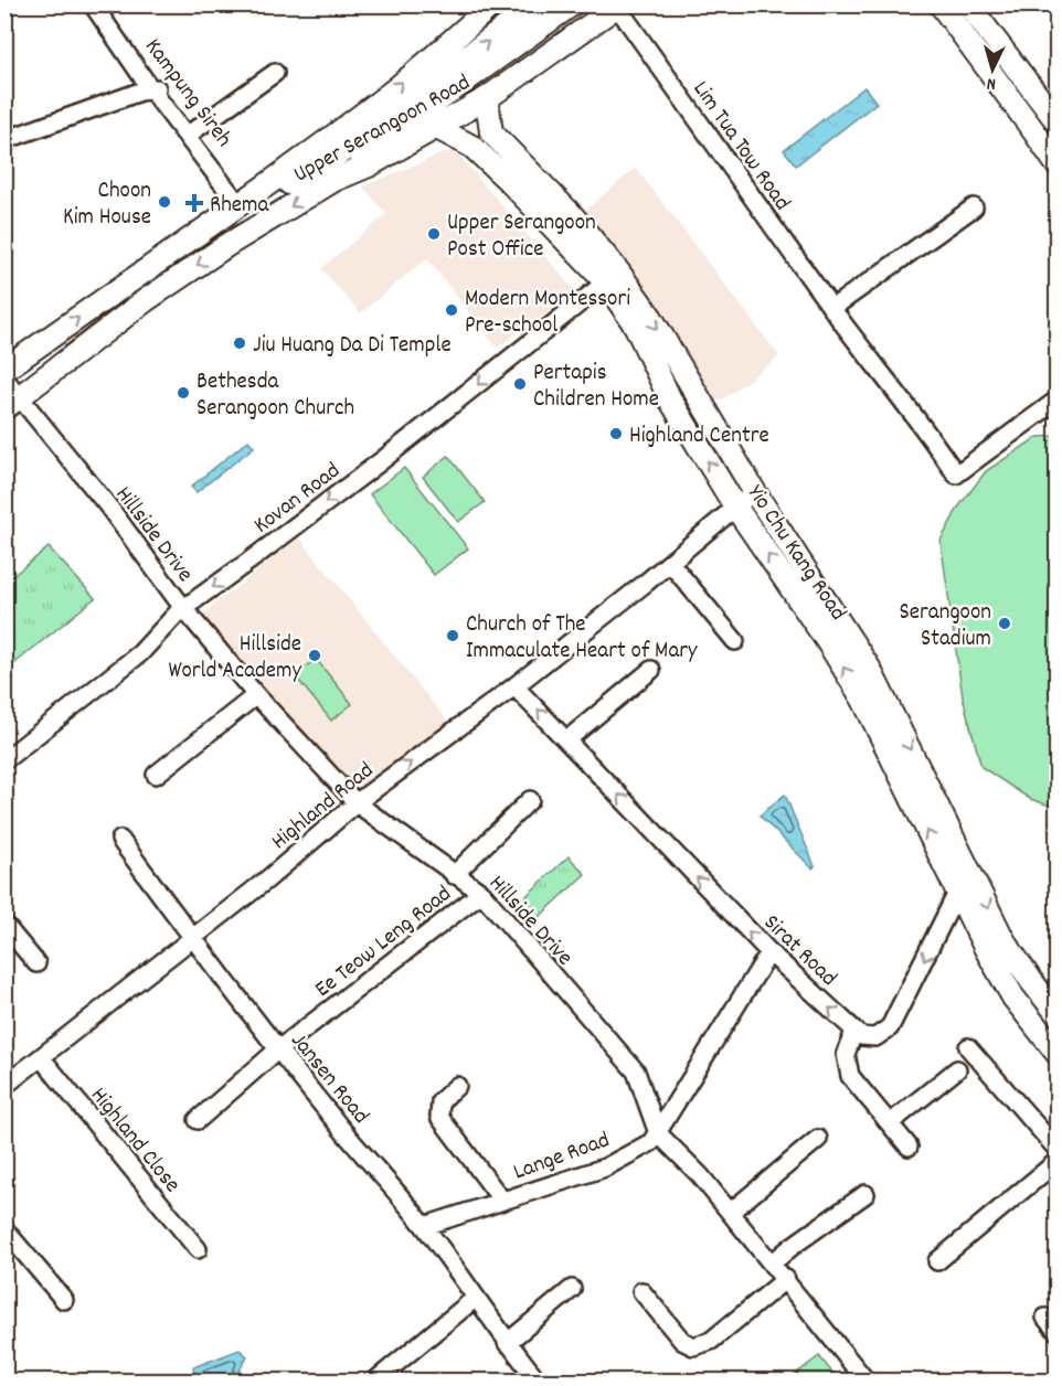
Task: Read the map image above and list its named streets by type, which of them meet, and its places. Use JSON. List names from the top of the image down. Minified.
{"streets":{"main road":["Upper Serangoon Road","Yio Chu Kang Road"],"street":["Kampung Sireh","Lim Tua Tow Road","Kovan Road","Hillside Drive","Highland Road","Ee Teow Leng Road","Sirat Road","Jansen Road","Highland Close","Lange Road"]},"crossings":[["Kampung Sireh","Upper Serangoon Road"],["Upper Serangoon Road","Lim Tua Tow Road"],["Upper Serangoon Road","Hillside Drive"],["Upper Serangoon Road","Yio Chu Kang Road"],["Kovan Road","Hillside Drive"],["Kovan Road","Yio Chu Kang Road"],["Hillside Drive","Highland Road"],["Hillside Drive","Ee Teow Leng Road"],["Hillside Drive","Lange Road"],["Yio Chu Kang Road","Highland Road"],["Highland Road","Sirat Road"],["Highland Road","Jansen Road"],["Highland Road","Highland Close"],["Ee Teow Leng Road","Jansen Road"],["Sirat Road","Lange Road"],["Jansen Road","Lange Road"]],"one_way":["Kovan Road","Sirat Road"],"places":{"other":["Choon Kim House","Upper Serangoon Post Office","Modern Montessori Pre-school","Jiu Huang Da Di Temple","Pertapis Children Home","Bethesda Serangoon Church","Highland Centre","Serangoon Stadium","Church of The Immaculate Heart of Mary","Hillside World Academy"],"health":["Rhema"]},"north":"bottom"}
